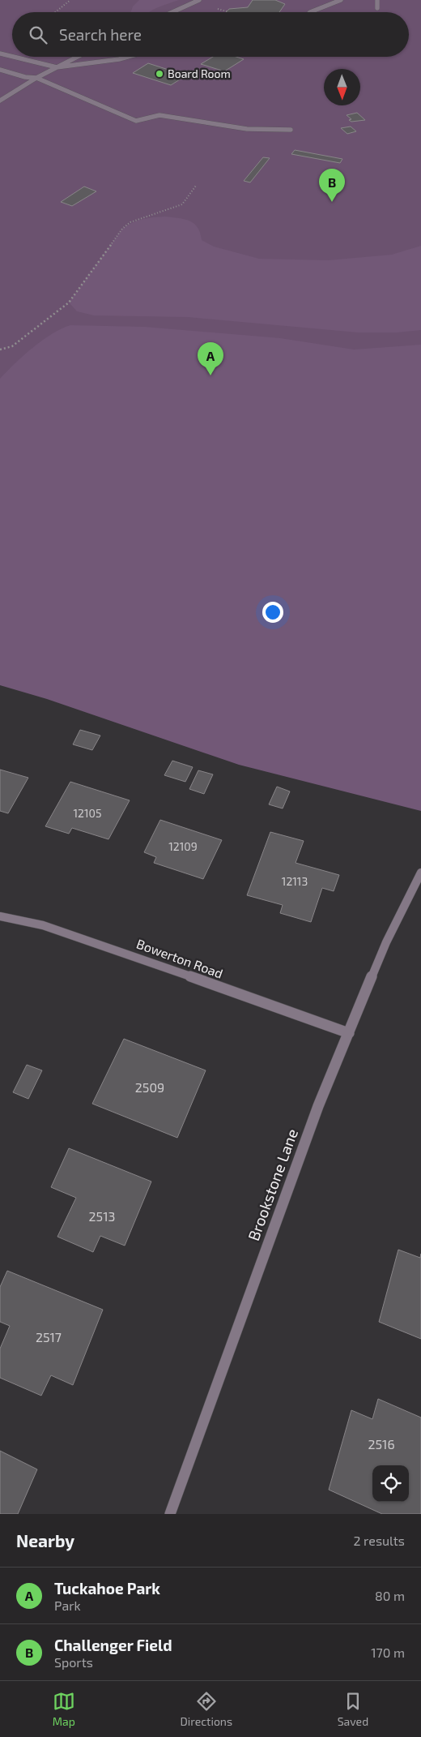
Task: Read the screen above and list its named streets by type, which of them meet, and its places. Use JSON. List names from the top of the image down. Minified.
{"streets":{"street":["Bowerton Road","Brookstone Lane"]},"crossings":[["Bowerton Road","Brookstone Lane"]],"places":["Board Room"],"house_numbers":["12105","12109","12113","2509","2513","2517","2516"],"north":"bottom","page":{"search":"Search here","pins":["B","A"],"heading":["Nearby","2 results"],"list":[{"mark":"A","name":"Tuckahoe Park","note":"Park","value":"80 m"},{"mark":"B","name":"Challenger Field","note":"Sports","value":"170 m"}],"nav":["Map","Directions","Saved"]}}
